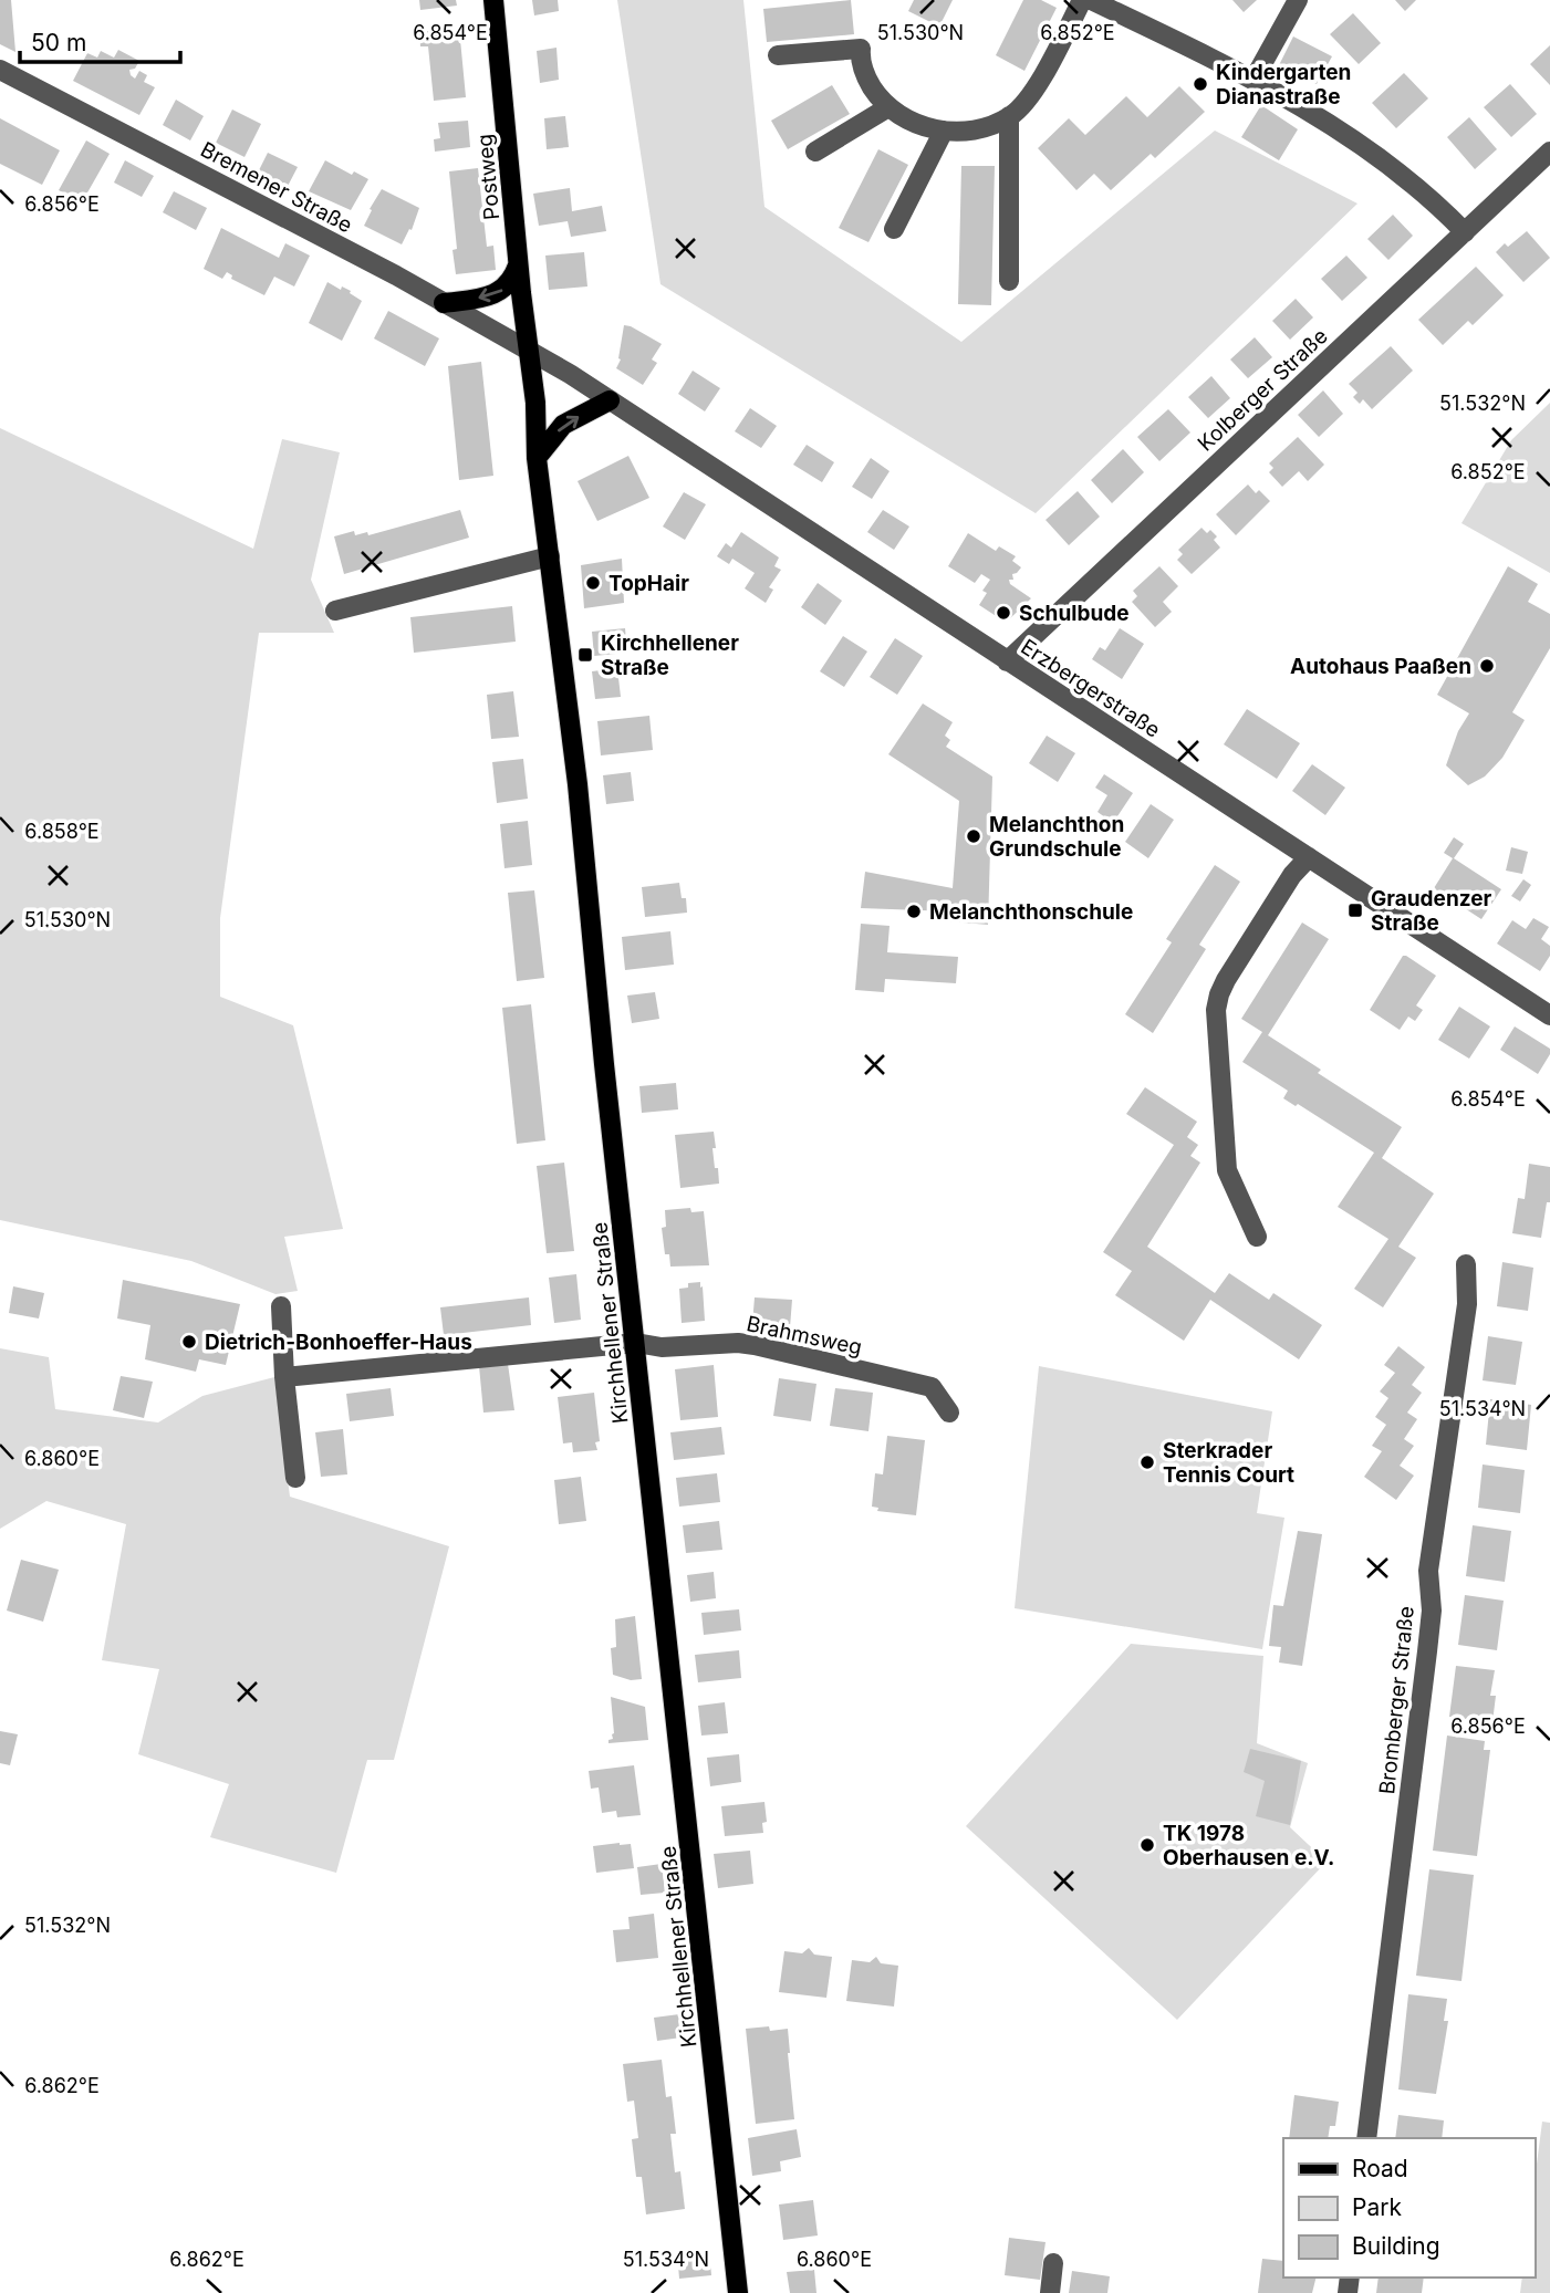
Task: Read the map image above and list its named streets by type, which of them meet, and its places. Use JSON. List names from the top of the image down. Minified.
{"streets":{"main road":["Postweg","Kirchhellener Straße"],"street":["Bremener Straße","Kolberger Straße","Erzbergerstraße","Brahmsweg","Bromberger Straße"]},"crossings":[["Postweg","Bremener Straße"],["Postweg","Erzbergerstraße"],["Postweg","Kirchhellener Straße"],["Bremener Straße","Erzbergerstraße"],["Bremener Straße","Kirchhellener Straße"],["Kolberger Straße","Erzbergerstraße"],["Erzbergerstraße","Kirchhellener Straße"],["Kirchhellener Straße","Brahmsweg"]],"places":{"other":["Kindergarten Dianastraße","TopHair","Schulbude","Autohaus Paaßen","Melanchthon Grundschule","Melanchthonschule","Dietrich-Bonhoeffer-Haus","Sterkrader Tennis Court","TK 1978 Oberhausen e.V."],"transit":["Kirchhellener Straße","Graudenzer Straße"]},"legend":["Road","Park","Building"],"scale_bar":"50 m","coordinates":["6.854°E","51.530°N","6.852°E","6.856°E","51.532°N","6.858°E","51.534°N","6.860°E","6.862°E"]}
